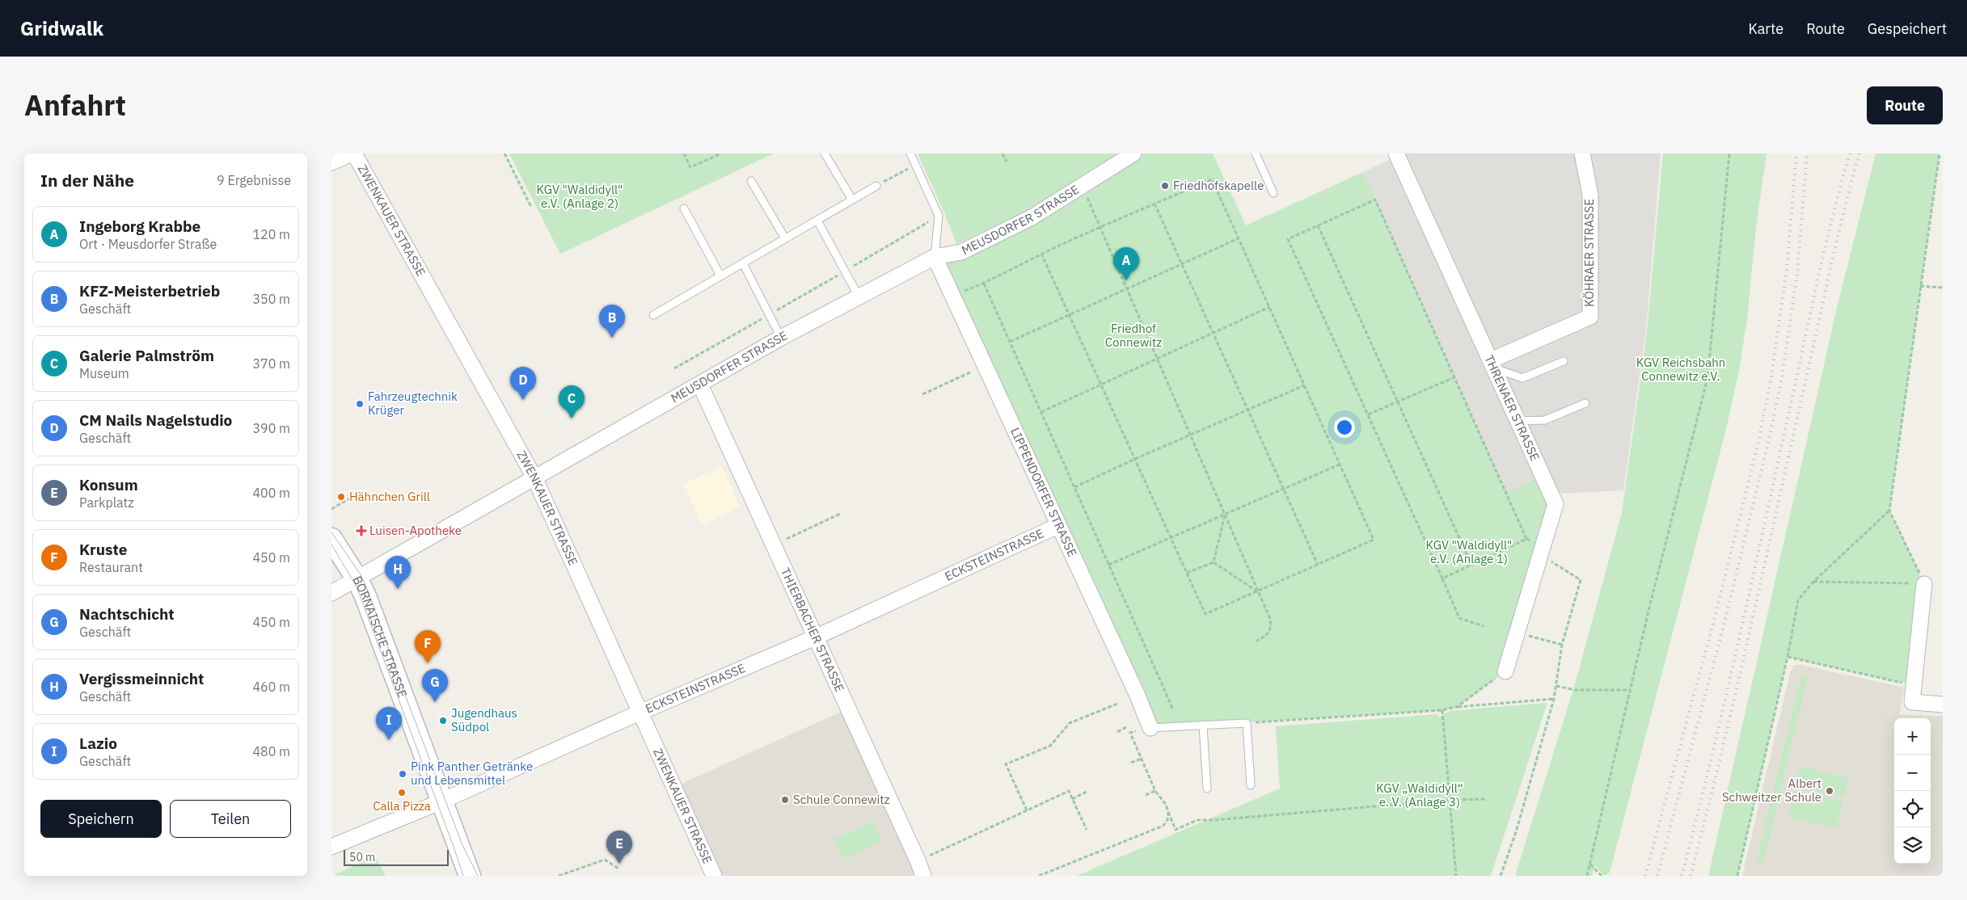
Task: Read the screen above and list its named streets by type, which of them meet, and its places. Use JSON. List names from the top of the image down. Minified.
{"streets":{"main road":["BORNAISCHE STRASSE"],"street":["MEUSDORFER STRASSE","ZWENKAUER STRASSE","KÖHRAER STRASSE","THRENAER STRASSE","LIPPENDORFER STRASSE","ECKSTEINSTRASSE","THIERBACHER STRASSE"]},"crossings":[["MEUSDORFER STRASSE","ZWENKAUER STRASSE"],["MEUSDORFER STRASSE","LIPPENDORFER STRASSE"],["MEUSDORFER STRASSE","THIERBACHER STRASSE"],["MEUSDORFER STRASSE","BORNAISCHE STRASSE"],["ZWENKAUER STRASSE","ECKSTEINSTRASSE"],["KÖHRAER STRASSE","THRENAER STRASSE"],["LIPPENDORFER STRASSE","ECKSTEINSTRASSE"],["ECKSTEINSTRASSE","THIERBACHER STRASSE"],["ECKSTEINSTRASSE","BORNAISCHE STRASSE"]],"parks":["KGV \"Waldidyll\" e.V. (Anlage 2)","Friedhof Connewitz","KGV Reichsbahn Connewitz e.V.","KGV \"Waldidyll\" e.V. (Anlage 1)","KGV „Waldidyll“ e. V. (Anlage 3)"],"places":{"other":["Friedhofskapelle","Fahrzeugtechnik Krüger","Hähnchen Grill","Jugendhaus Südpol","Pink Panther Getränke und Lebensmittel","Albert Schweitzer Schule","Calla Pizza","Schule Connewitz"],"health":["Luisen-Apotheke"]},"scale_bar":"50 m","page":{"header":"Gridwalk","nav":["Karte","Route","Gespeichert"],"title":"Anfahrt","buttons":["Route",["Speichern","Teilen"]],"heading":["In der Nähe","9 Ergebnisse"],"list":[{"mark":"A","name":"Ingeborg Krabbe","note":"Ort · Meusdorfer Straße","value":"120 m"},{"mark":"B","name":"KFZ-Meisterbetrieb","note":"Geschäft","value":"350 m"},{"mark":"C","name":"Galerie Palmström","note":"Museum","value":"370 m"},{"mark":"D","name":"CM Nails Nagelstudio","note":"Geschäft","value":"390 m"},{"mark":"E","name":"Konsum","note":"Parkplatz","value":"400 m"},{"mark":"F","name":"Kruste","note":"Restaurant","value":"450 m"},{"mark":"G","name":"Nachtschicht","note":"Geschäft","value":"450 m"},{"mark":"H","name":"Vergissmeinnicht","note":"Geschäft","value":"460 m"},{"mark":"I","name":"Lazio","note":"Geschäft","value":"480 m"}],"pins":["A","B","D","C","H","F","G","I","E"],"map_buttons":["+","−"],"scale":"50 m"}}
